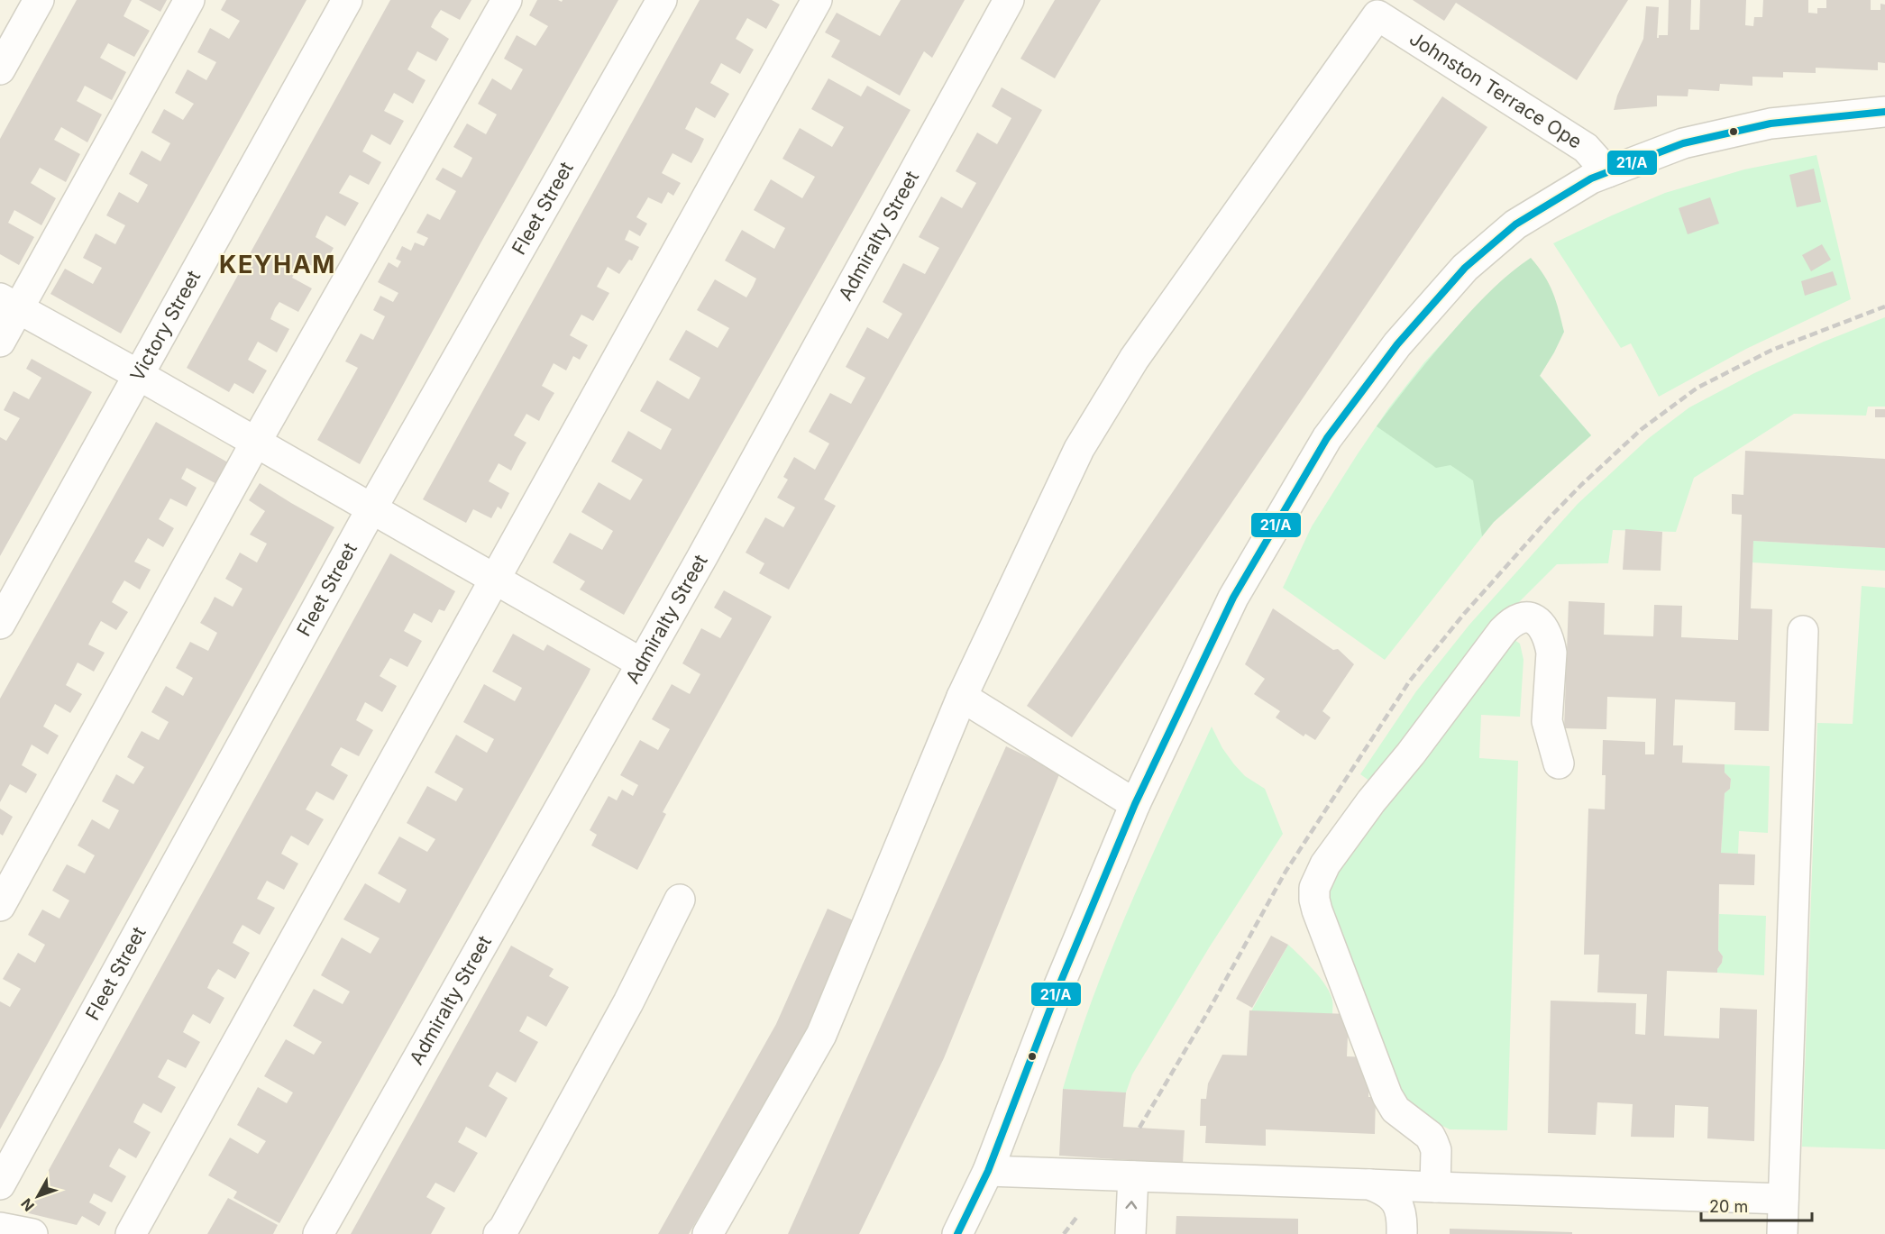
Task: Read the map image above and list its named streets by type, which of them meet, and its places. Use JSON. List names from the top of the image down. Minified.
{"streets":{"street":["Johnston Terrace Ope","Fleet Street","Admiralty Street","Victory Street"]},"districts":["KEYHAM"],"lines":["transit line 21/A"],"scale_bar":"20 m","north":"bottom left"}
